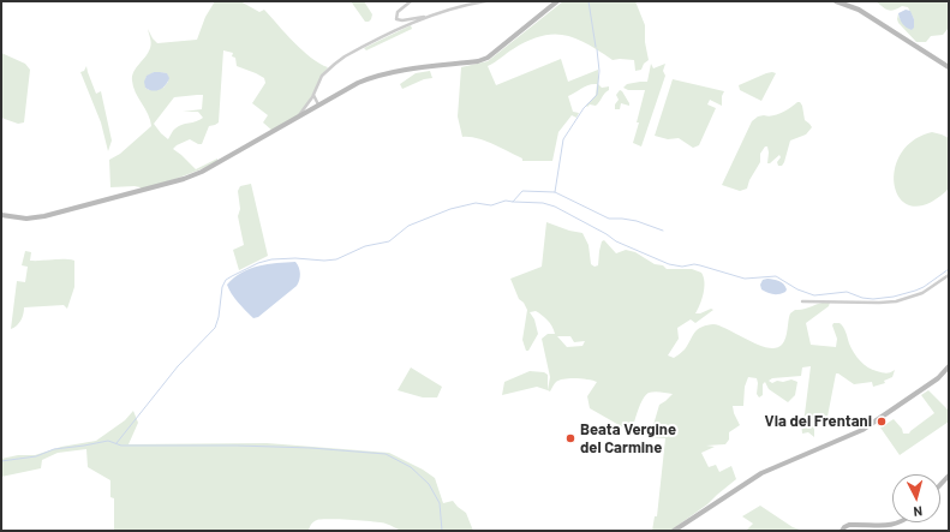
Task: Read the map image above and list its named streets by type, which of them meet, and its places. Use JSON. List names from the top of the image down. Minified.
{"places":["Via dei Frentani","Beata Vergine del Carmine"],"north":"bottom"}
